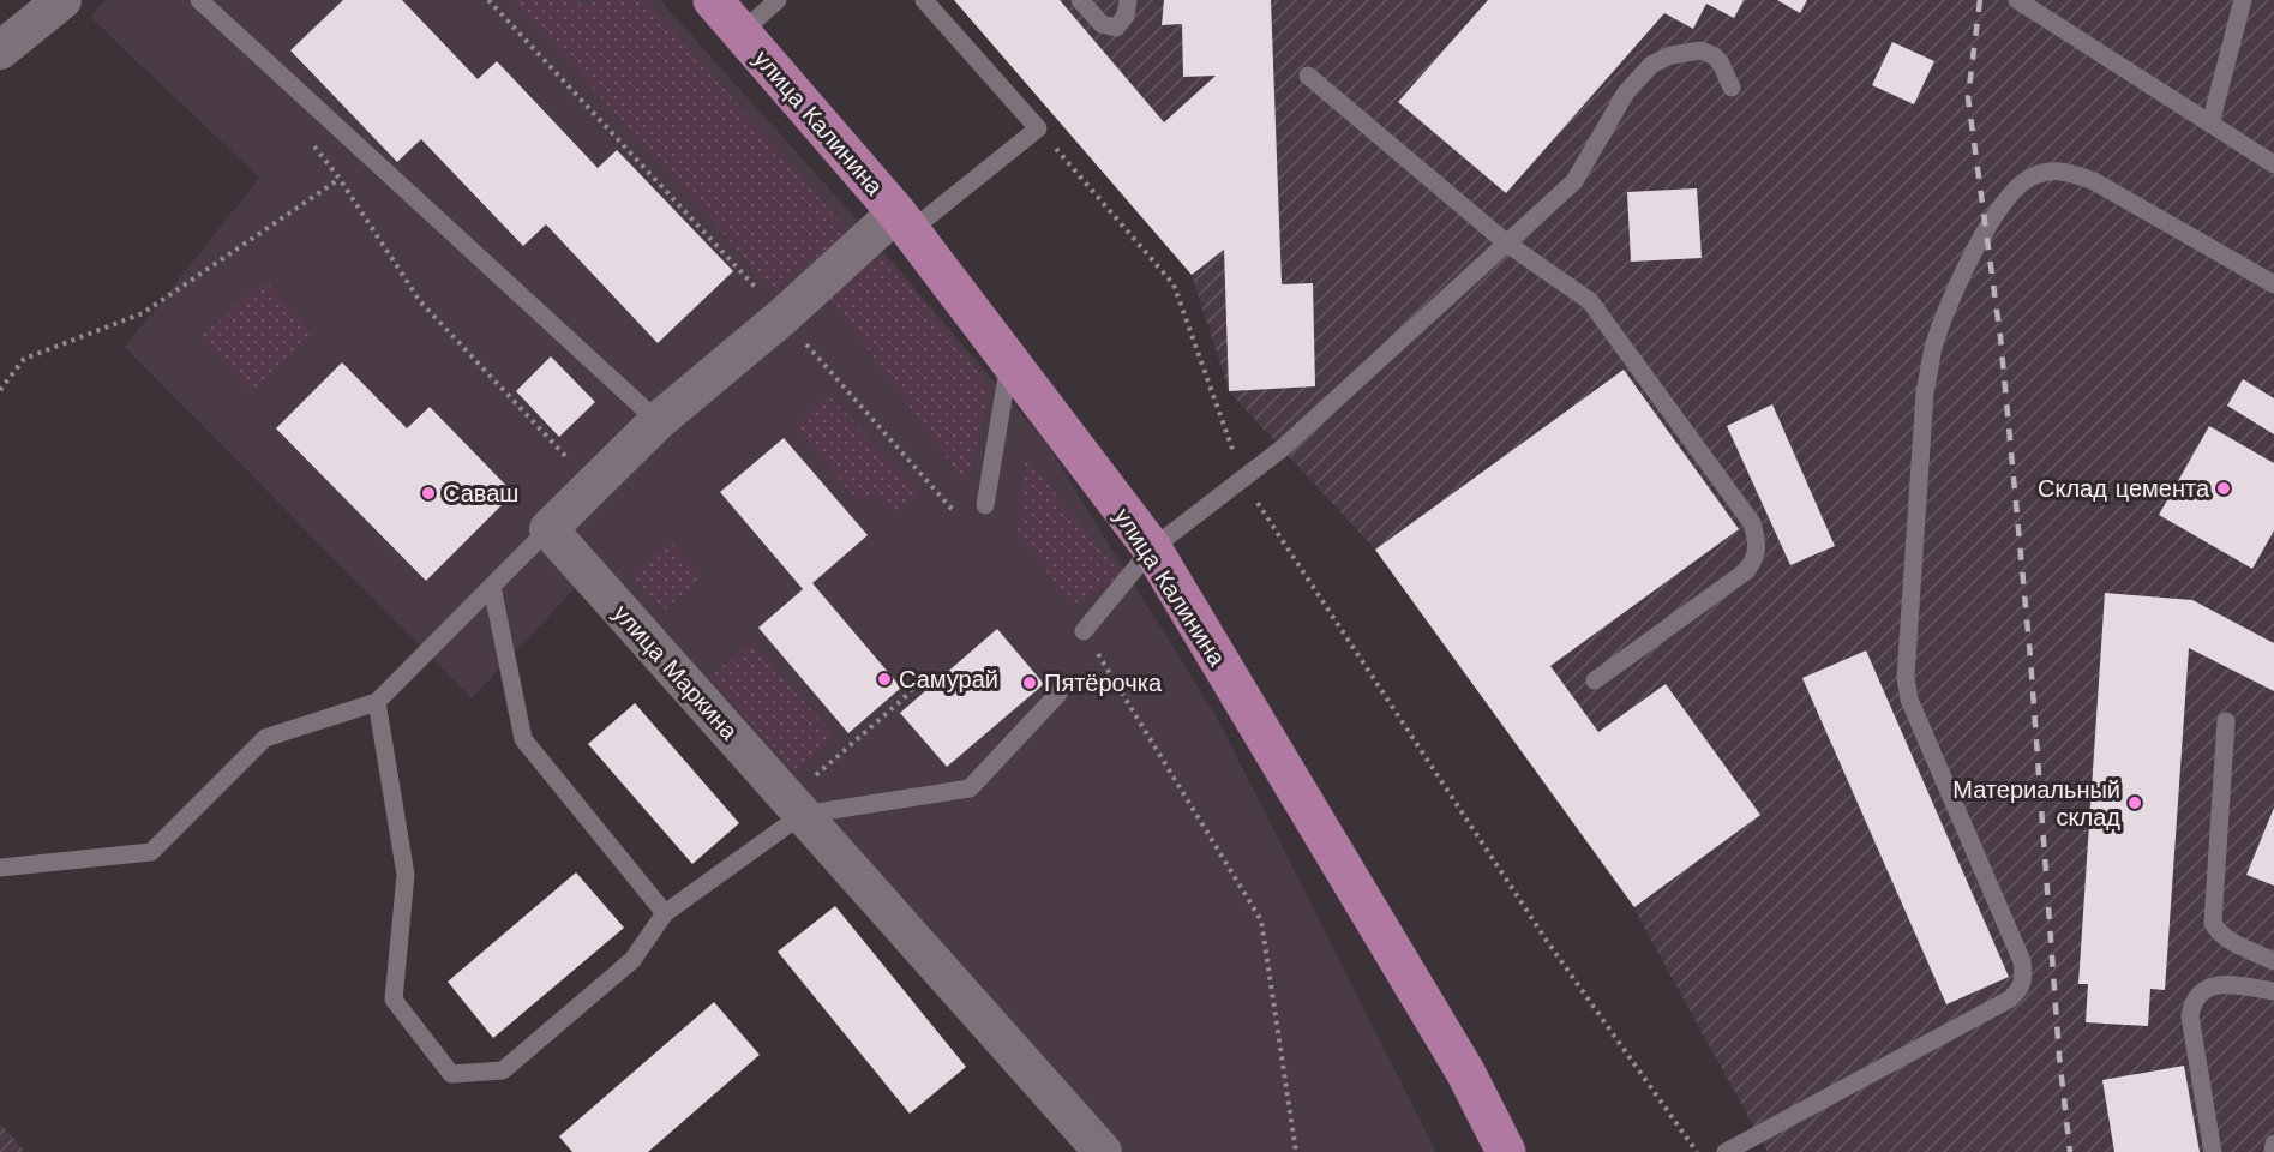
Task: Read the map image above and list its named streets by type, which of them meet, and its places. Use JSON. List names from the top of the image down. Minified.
{"streets":{"main road":["улица Калинина"],"street":["улица Маркина"]},"places":["Склад цемента","Саваш","Самурай","Пятёрочка","Материальный склад"]}
